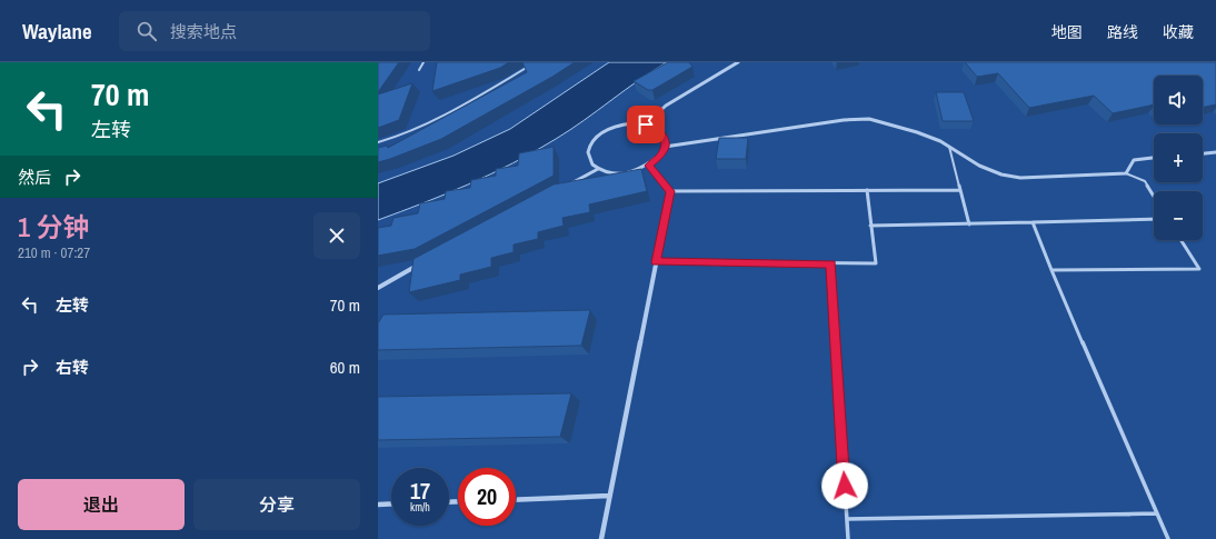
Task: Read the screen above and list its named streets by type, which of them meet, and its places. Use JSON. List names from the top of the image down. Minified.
{"page":{"header":"Waylane","search":"搜索地点","nav":["地图","路线","收藏"],"turn":["70 m","左转"],"map_buttons":["+","−"],"then":"然后","heading":["1 分钟","210 m · 07:27"],"list":[{"name":"左转","value":"70 m"},{"name":"右转","value":"60 m"}],"speed":"17 km/h","limit":"20","buttons":["退出","分享"]}}
